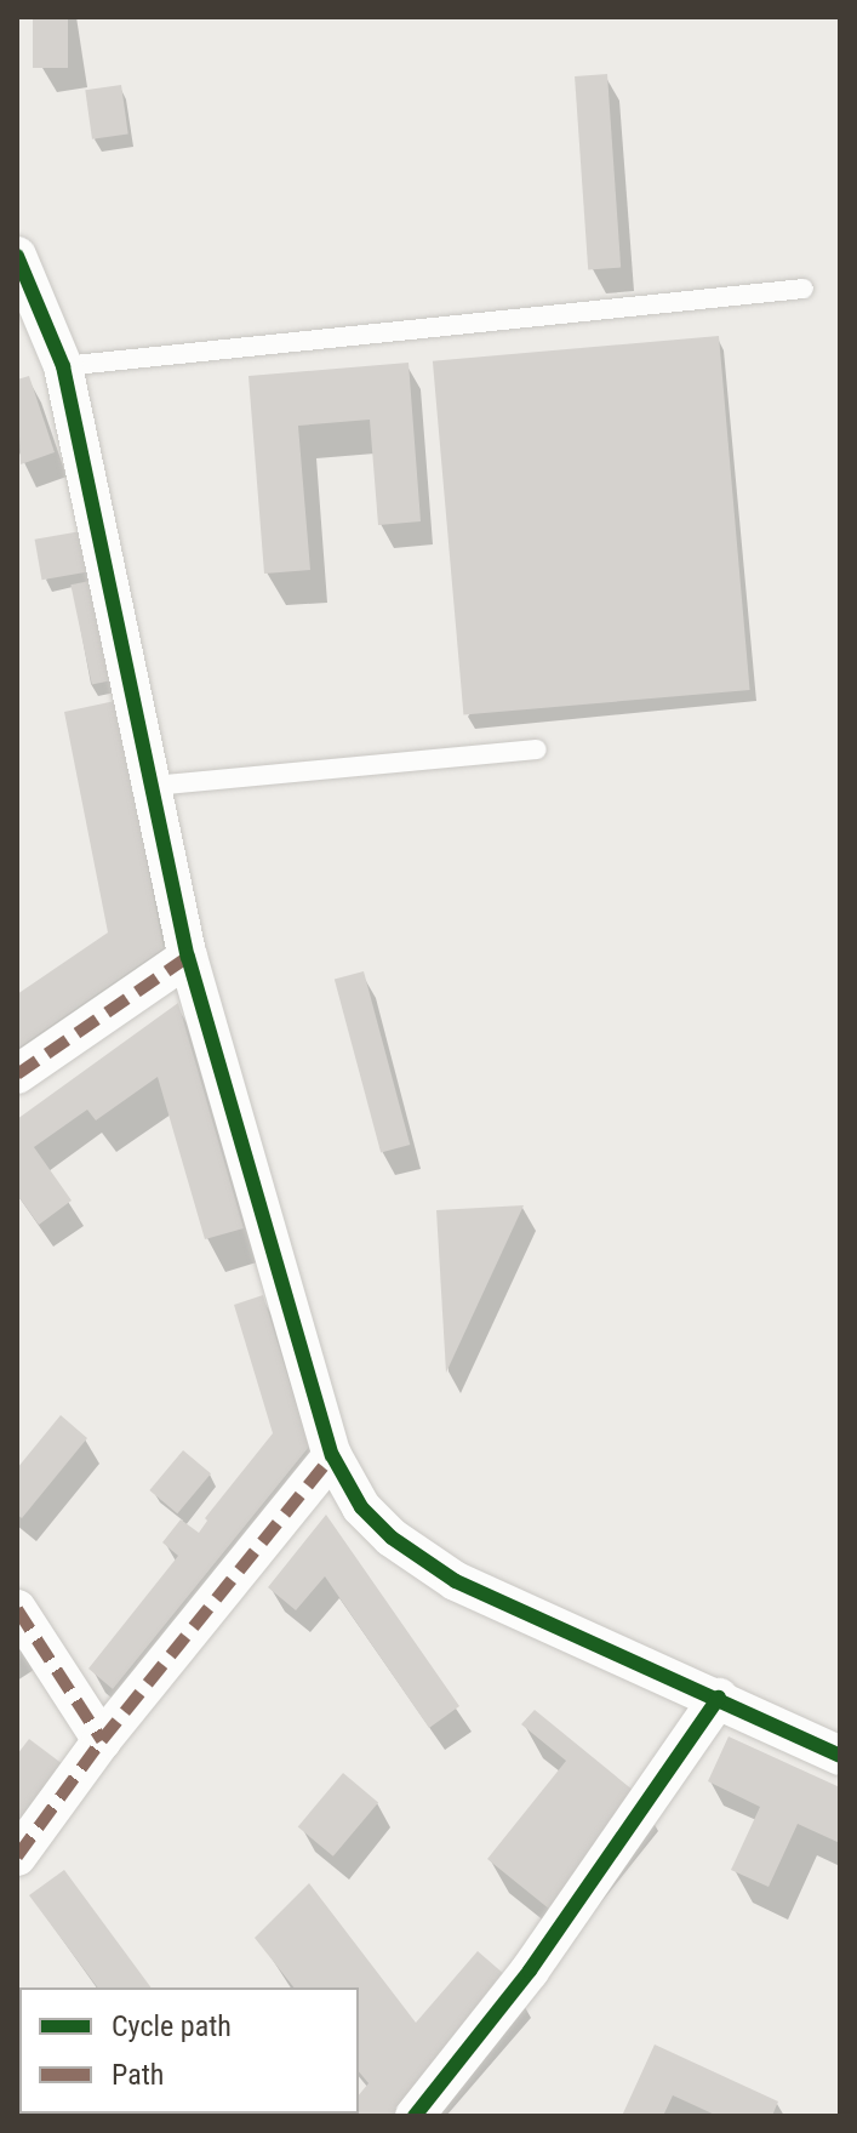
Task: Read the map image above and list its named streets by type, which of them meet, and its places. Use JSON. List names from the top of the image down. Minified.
{"legend":["Cycle path","Path"]}
